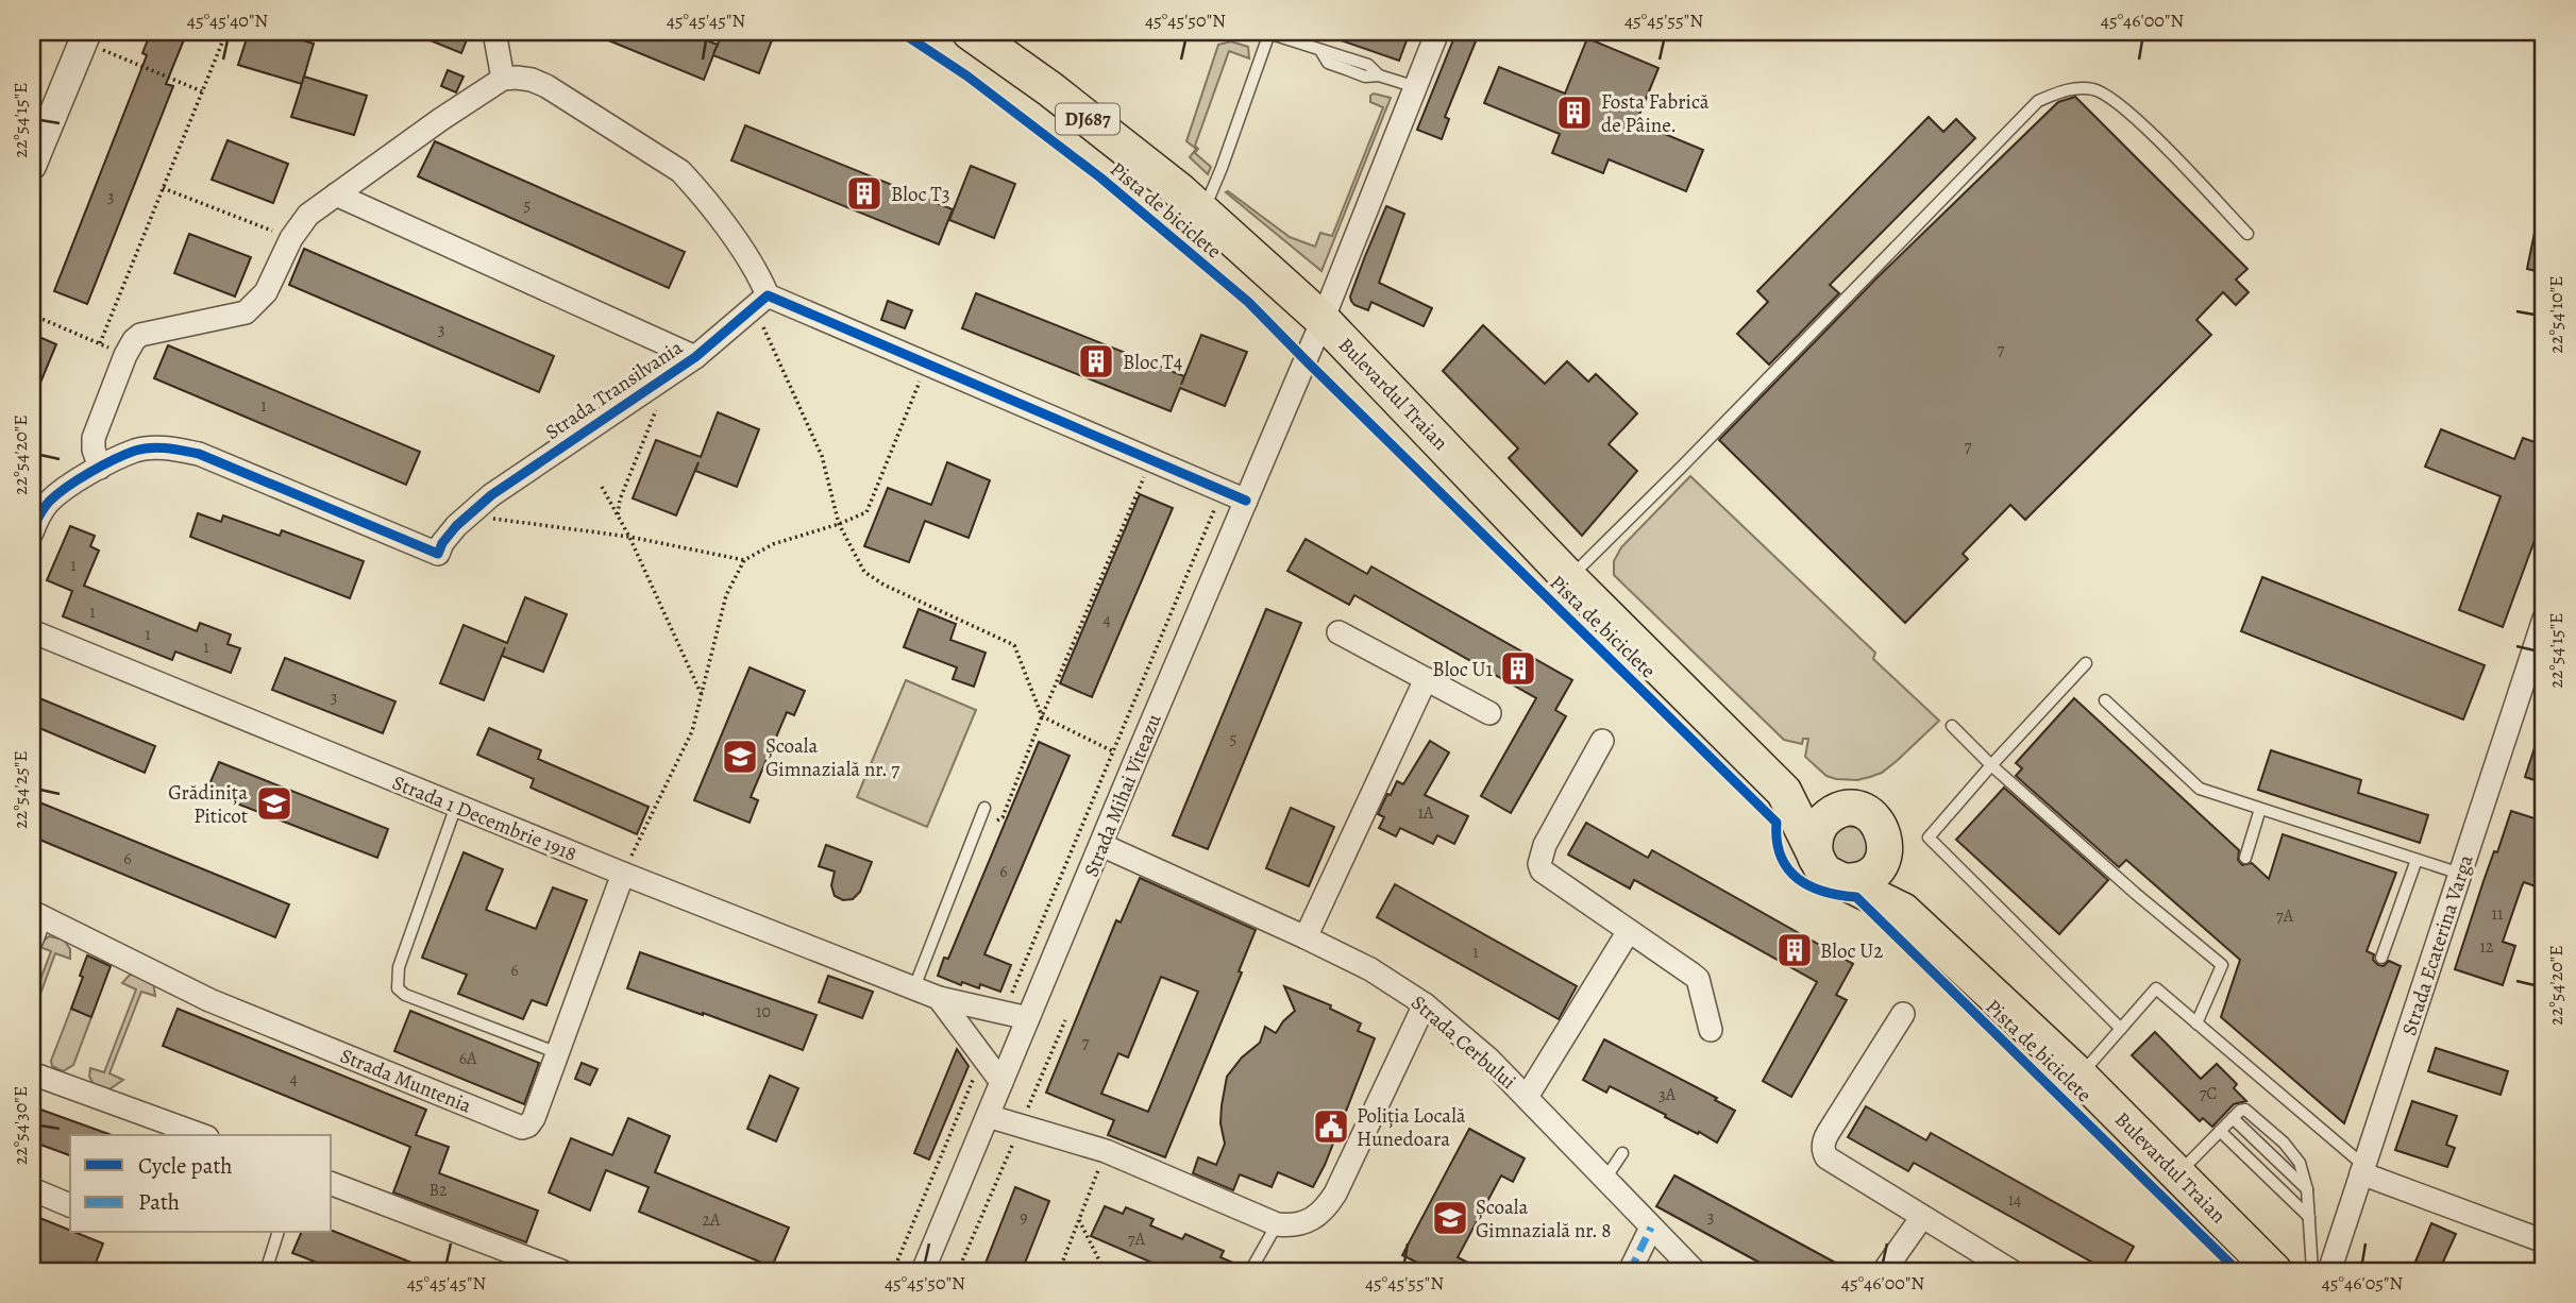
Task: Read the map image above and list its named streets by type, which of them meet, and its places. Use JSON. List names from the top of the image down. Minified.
{"streets":{"main road":["DJ687","Bulevardul Traian"],"street":["Strada Transilvania","Strada Mihai Viteazu","Strada 1 Decembrie 1918","Strada Ecaterina Varga","Strada Cerbului","Strada Muntenia"],"cycle path":["Pista de biciclete"]},"crossings":[["Bulevardul Traian","Strada Mihai Viteazu"],["Strada Mihai Viteazu","Strada 1 Decembrie 1918"],["Strada Mihai Viteazu","Strada Cerbului"],["Strada 1 Decembrie 1918","Strada Muntenia"]],"places":{"building":["Fosta Fabrică de Pâine.","Bloc T3","Bloc T4","Bloc U1","Bloc U2"],"school or university":["Școala Gimnazială nr. 7","Grădinița Piticot","Școala Gimnazială nr. 8"],"public building":["Poliția Locală Hunedoara"]},"house_numbers":["3","5","3","7","1","7","1","1","4","1","1","3","5","1A","6","6","11","7A","12","1","6","10","7","6A","4","7C","3A","B2","14","3","9","2A","7A"],"legend":["Cycle path","Path"],"coordinates":["45°45'40\"N","45°45'45\"N","45°45'50\"N","45°45'55\"N","45°46'00\"N","22°54'15\"E","22°54'10\"E","22°54'20\"E","22°54'25\"E","22°54'30\"E","45°46'05\"N"]}
